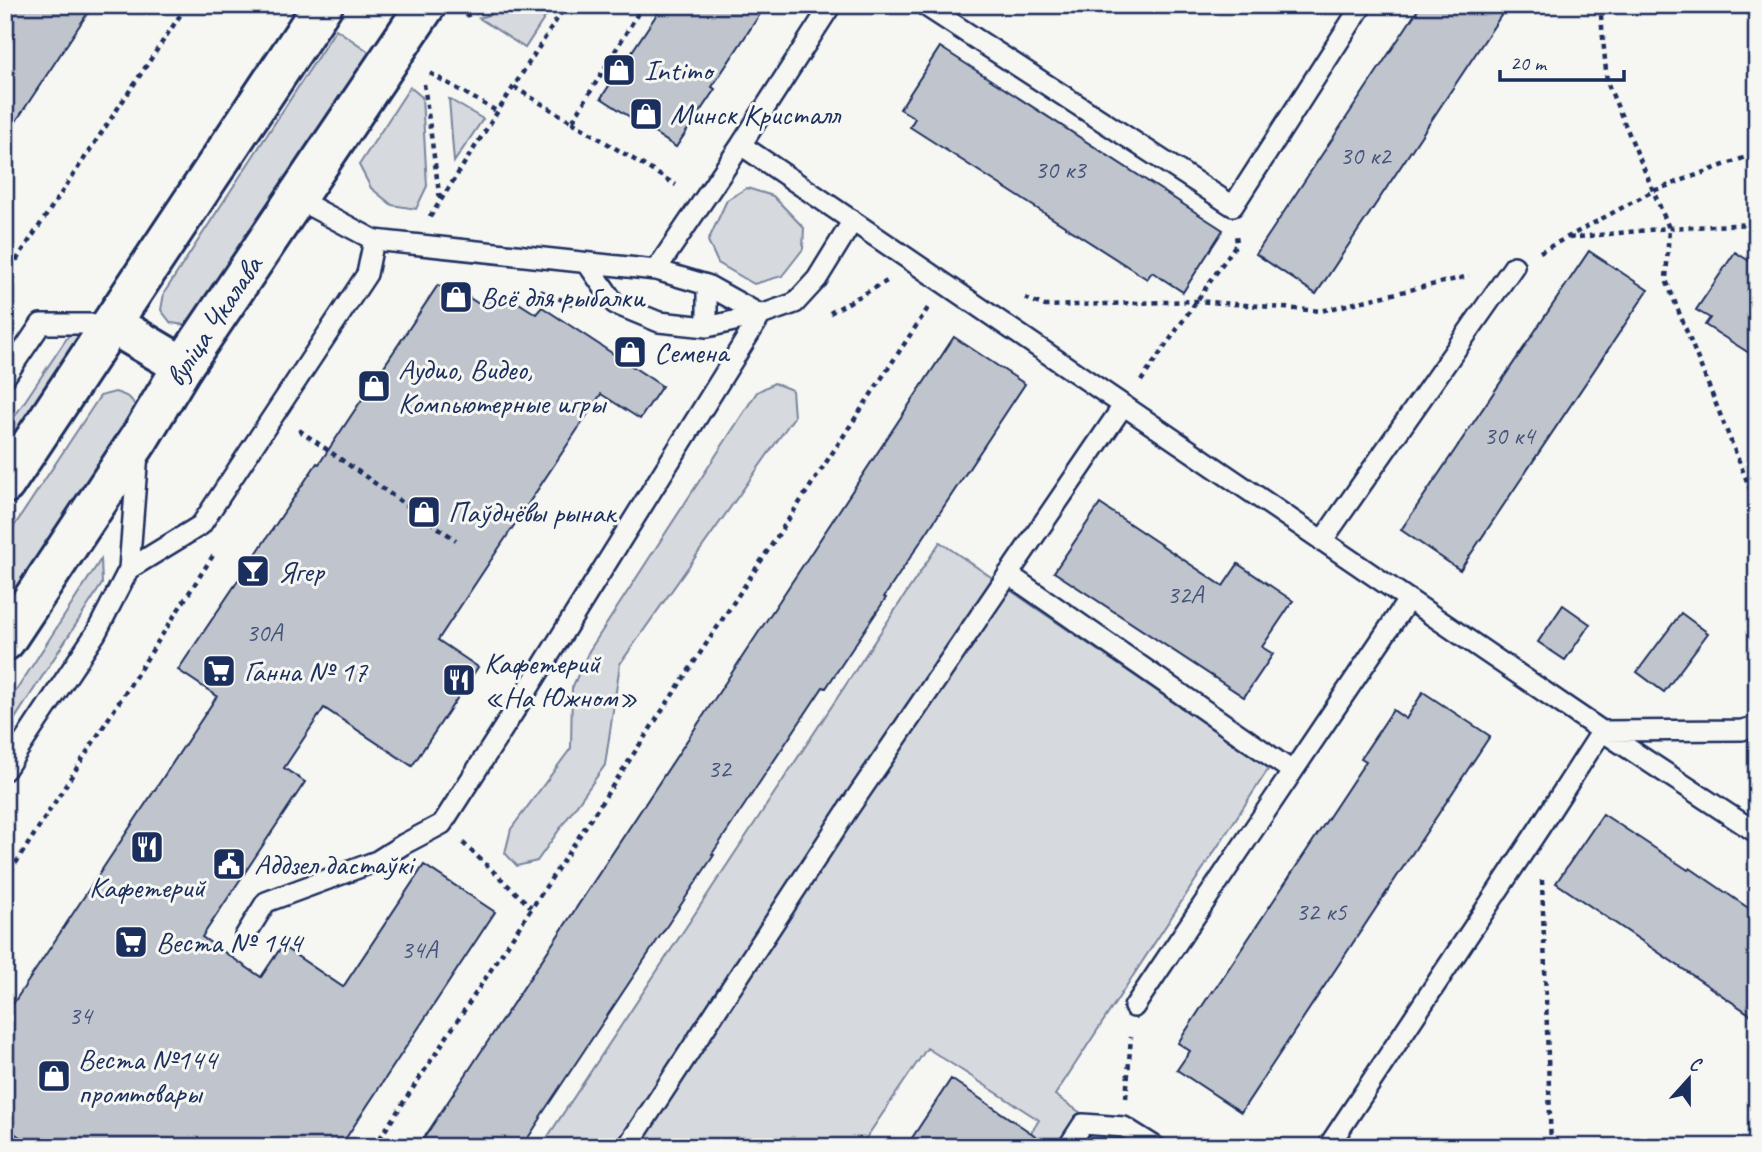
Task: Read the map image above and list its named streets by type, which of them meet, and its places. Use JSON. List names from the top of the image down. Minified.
{"streets":{"main road":["вуліца Чкалава"]},"places":{"shop":["Intimo","Минск Кристалл","Всё для рыбалки","Семена","Аудио, Видео, Компьютерные игры","Паўднёвы рынак","Веста №144 промтовары"],"bar":["Ягер"],"supermarket":["Ганна № 17","Веста № 144"],"restaurant":["Кафетерий «На Южном»","Кафетерий"],"public building":["Аддзел дастаўкі"]},"house_numbers":["30 к2","30 к3","30 к4","32А","30А","32","32 к5","34А","34"],"scale_bar":"20 m","north":"top"}
